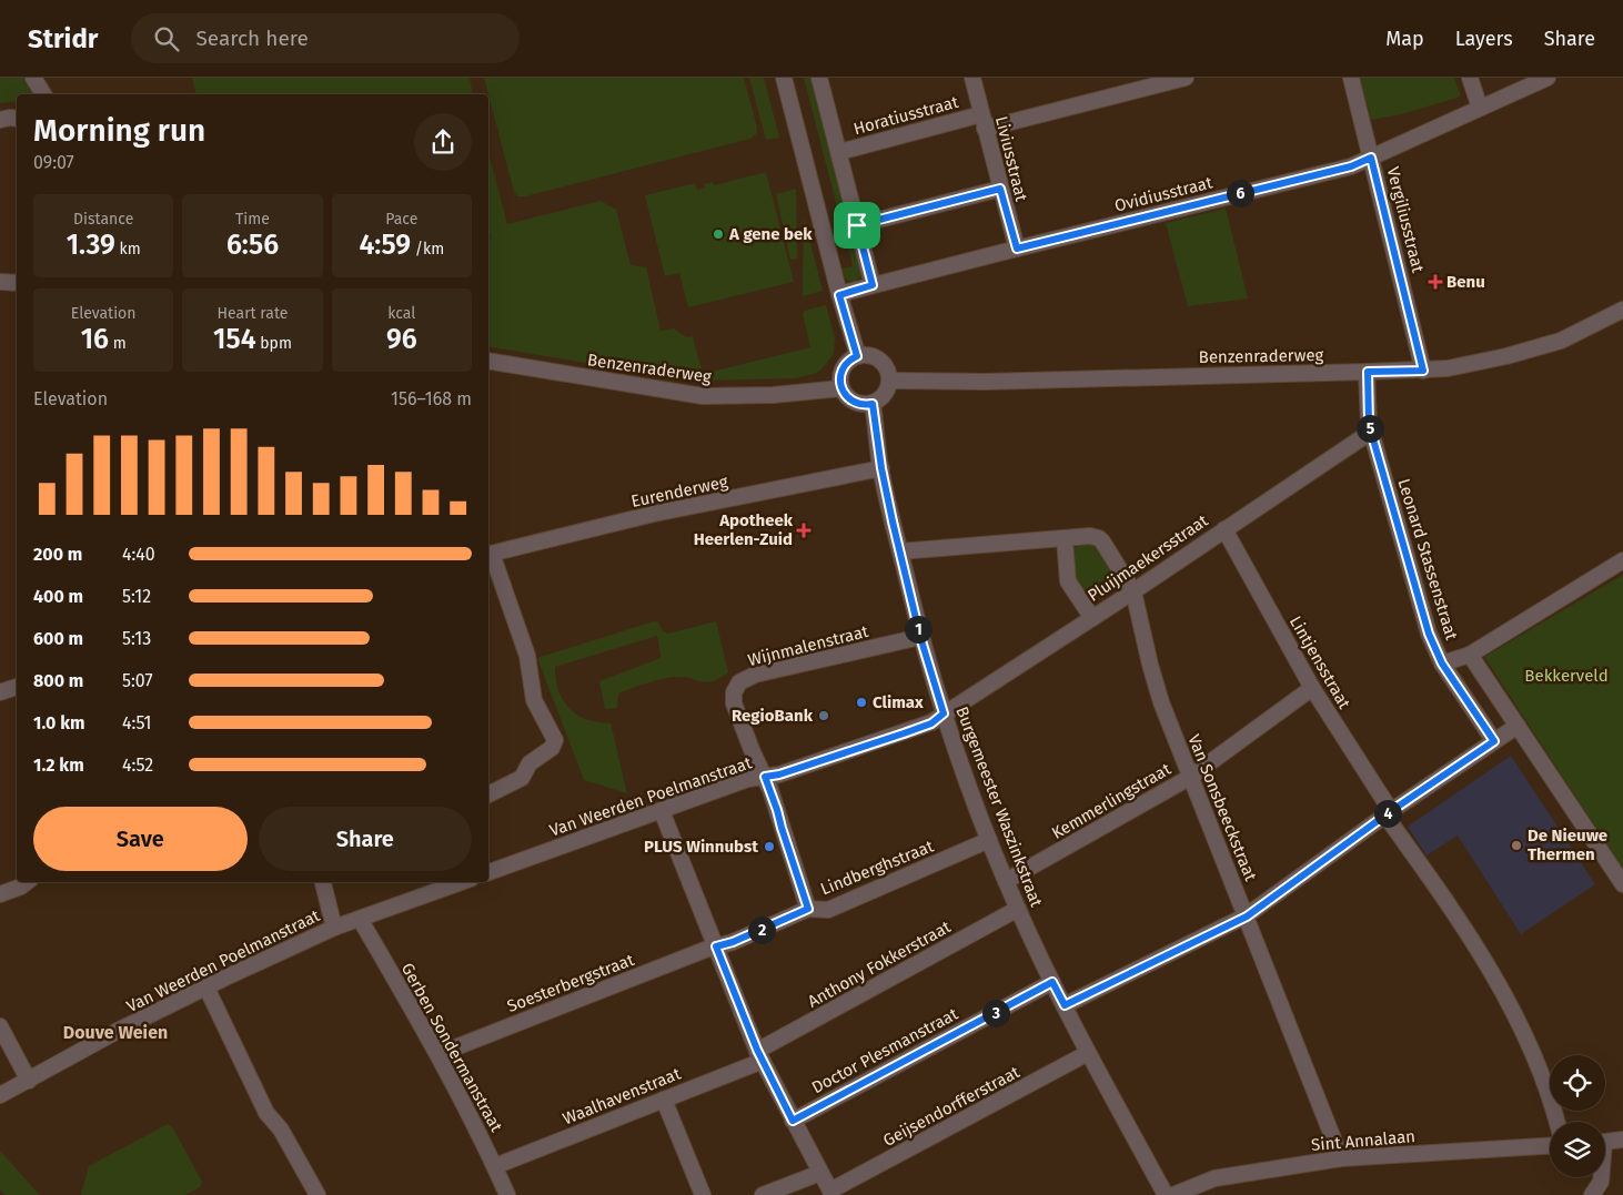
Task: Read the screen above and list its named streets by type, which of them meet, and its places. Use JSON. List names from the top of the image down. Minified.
{"streets":{"street":["Horatiusstraat","Liviusstraat","Ovidiusstraat","Vergiliusstraat","Benzenraderweg","Eurenderweg","Pluijmaekersstraat","Leonard Stassenstraat","Wijnmalenstraat","Lintjensstraat","Van Weerden Poelmanstraat","Kemmerlingstraat","Burgemeester Waszinkstraat","Van Sonsbeeckstraat","Lindberghstraat","Anthony Fokkerstraat","Soesterbergstraat","Gerben Sondermanstraat","Doctor Plesmanstraat","Waalhavenstraat","Geijsendorfferstraat","Sint Annalaan"]},"crossings":[["Horatiusstraat","Liviusstraat"],["Liviusstraat","Ovidiusstraat"],["Ovidiusstraat","Vergiliusstraat"],["Vergiliusstraat","Benzenraderweg"],["Benzenraderweg","Leonard Stassenstraat"],["Benzenraderweg","Burgemeester Waszinkstraat"],["Eurenderweg","Burgemeester Waszinkstraat"],["Pluijmaekersstraat","Leonard Stassenstraat"],["Pluijmaekersstraat","Lintjensstraat"],["Pluijmaekersstraat","Van Weerden Poelmanstraat"],["Pluijmaekersstraat","Burgemeester Waszinkstraat"],["Pluijmaekersstraat","Van Sonsbeeckstraat"],["Wijnmalenstraat","Van Weerden Poelmanstraat"],["Wijnmalenstraat","Burgemeester Waszinkstraat"],["Lintjensstraat","Kemmerlingstraat"],["Van Weerden Poelmanstraat","Burgemeester Waszinkstraat"],["Van Weerden Poelmanstraat","Lindberghstraat"],["Van Weerden Poelmanstraat","Gerben Sondermanstraat"],["Kemmerlingstraat","Burgemeester Waszinkstraat"],["Kemmerlingstraat","Van Sonsbeeckstraat"],["Burgemeester Waszinkstraat","Lindberghstraat"],["Burgemeester Waszinkstraat","Anthony Fokkerstraat"],["Burgemeester Waszinkstraat","Doctor Plesmanstraat"],["Burgemeester Waszinkstraat","Geijsendorfferstraat"],["Van Sonsbeeckstraat","Sint Annalaan"],["Lindberghstraat","Soesterbergstraat"],["Anthony Fokkerstraat","Waalhavenstraat"],["Soesterbergstraat","Gerben Sondermanstraat"],["Gerben Sondermanstraat","Waalhavenstraat"]],"districts":["Douve Weien"],"parks":["Bekkerveld"],"places":{"other":["A gene bek","Climax","RegioBank","De Nieuwe Thermen","PLUS Winnubst"],"health":["Benu","Apotheek Heerlen-Zuid"]},"page":{"header":"Stridr","search":"Search here","nav":["Map","Layers","Share"],"heading":["Morning run","09:07"],"pins":["6","5","1","4","2","3"],"stats":[["Distance","1.39 km"],["Time","6:56"],["Pace","4:59 /km"],["Elevation","16 m"],["Heart rate","154 bpm"],["kcal","96"]],"chart":["Elevation","156–168 m"],"list":[{"name":"200 m","note":"4:40"},{"name":"400 m","note":"5:12"},{"name":"600 m","note":"5:13"},{"name":"800 m","note":"5:07"},{"name":"1.0 km","note":"4:51"},{"name":"1.2 km","note":"4:52"}],"buttons":["Save","Share"]}}
